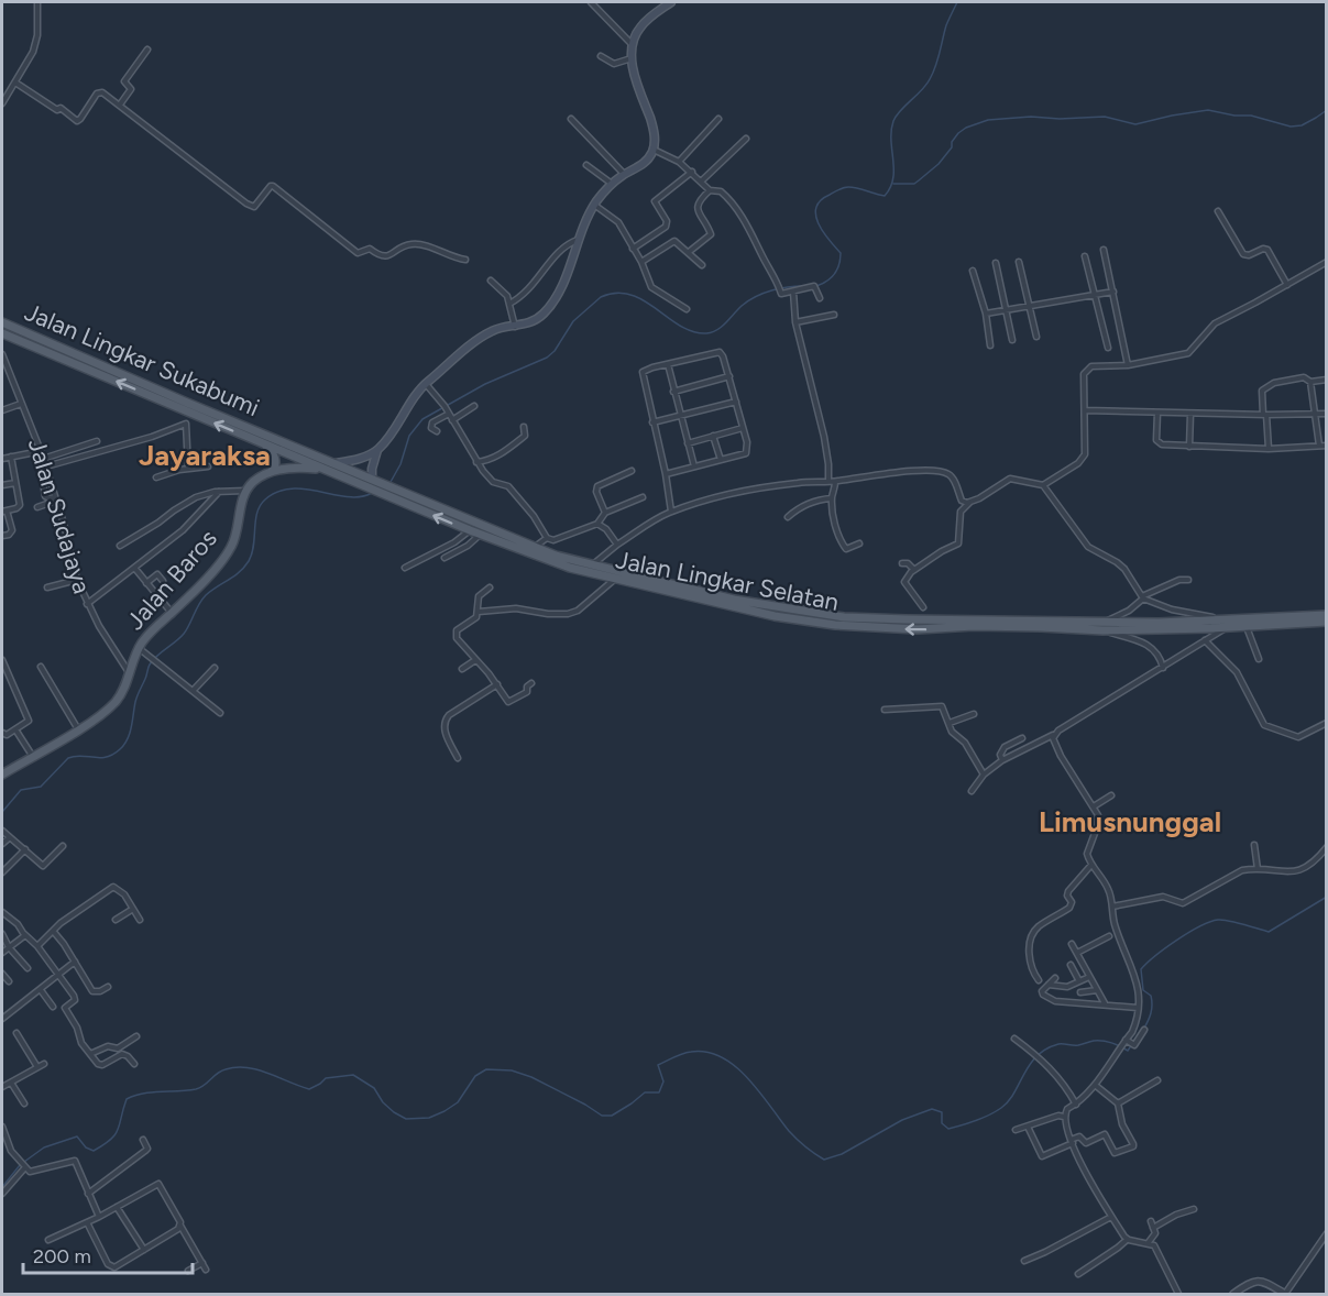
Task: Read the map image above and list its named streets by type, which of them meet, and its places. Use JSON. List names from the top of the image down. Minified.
{"streets":{"main road":["Jalan Lingkar Sukabumi","Jalan Baros","Jalan Lingkar Selatan"],"street":["Jalan Sudajaya"]},"crossings":[["Jalan Lingkar Sukabumi","Jalan Lingkar Selatan"],["Jalan Sudajaya","Jalan Baros"]],"districts":["Jayaraksa","Limusnunggal"],"scale_bar":"200 m"}
